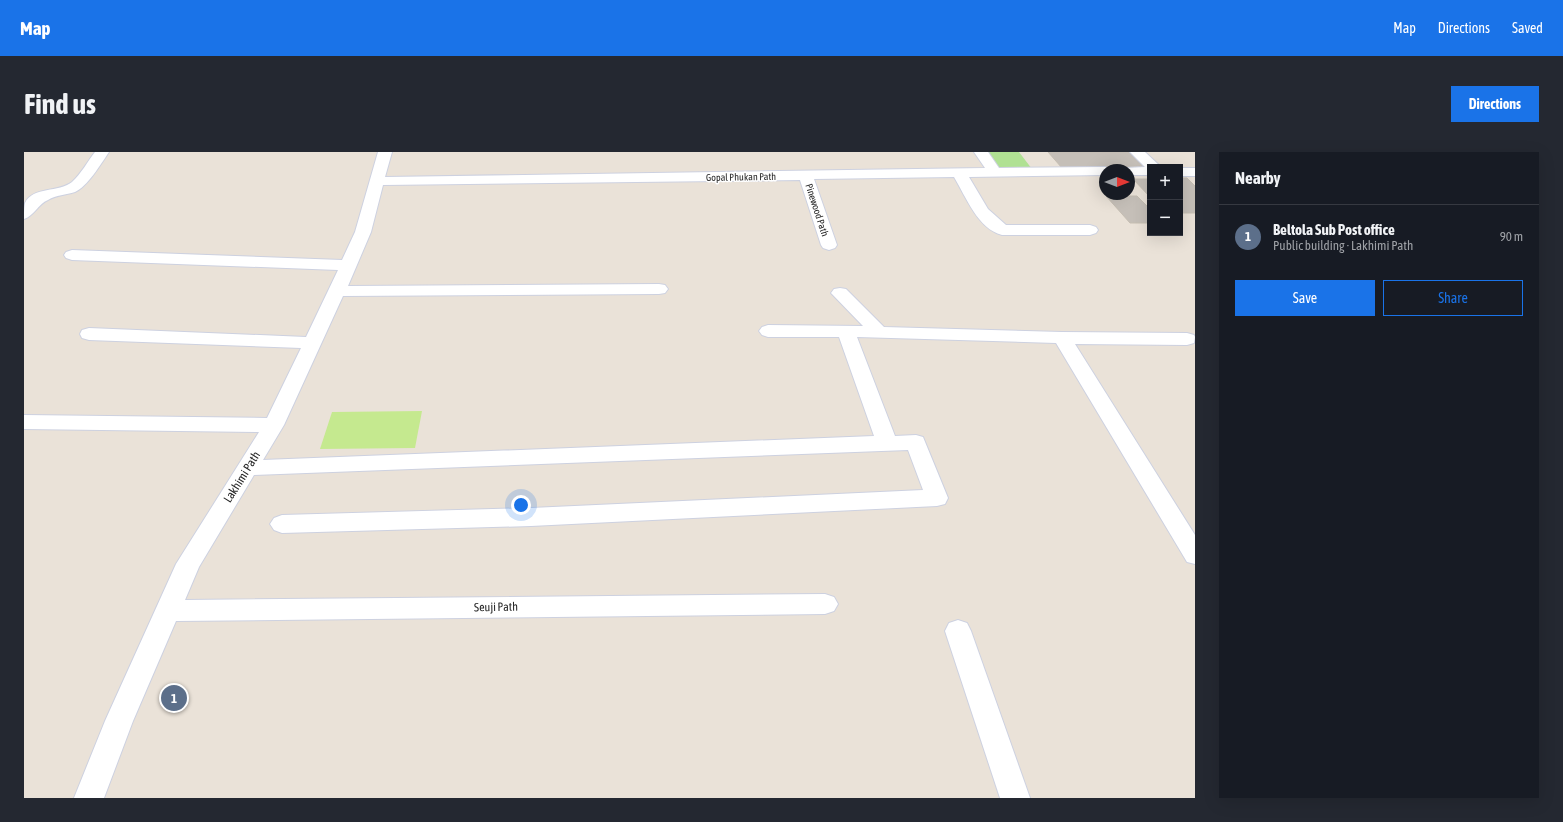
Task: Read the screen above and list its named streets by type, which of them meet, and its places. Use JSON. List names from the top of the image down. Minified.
{"streets":{"street":["Gopal Phukan Path","Pinewood Path","Lakhimi Path","Seuji Path"]},"crossings":[["Gopal Phukan Path","Pinewood Path"],["Gopal Phukan Path","Lakhimi Path"],["Lakhimi Path","Seuji Path"]],"north":"right","page":{"header":"Map","nav":["Map","Directions","Saved"],"buttons":["Directions",["Save","Share"]],"title":"Find us","heading":"Nearby","map_buttons":["+","−"],"list":[{"mark":"1","name":"Beltola Sub Post office","note":"Public building · Lakhimi Path","value":"90 m"}],"pins":"1"}}
